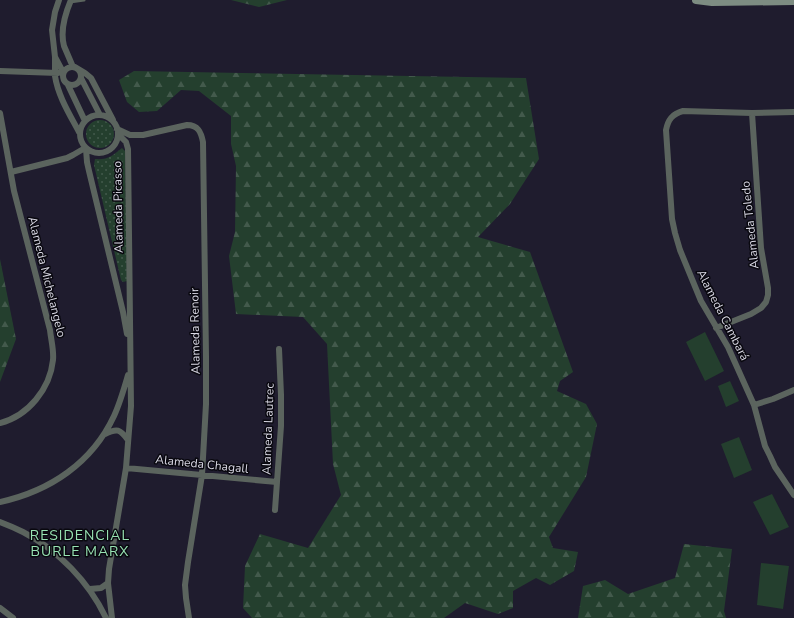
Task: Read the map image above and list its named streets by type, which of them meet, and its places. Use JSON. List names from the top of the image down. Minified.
{"streets":{"street":["Alameda Picasso","Alameda Toledo","Alameda Michelangelo","Alameda Cambará","Alameda Renoir","Alameda Lautrec","Alameda Chagall"]},"crossings":[["Alameda Picasso","Alameda Renoir"],["Alameda Picasso","Alameda Chagall"],["Alameda Toledo","Alameda Cambará"],["Alameda Renoir","Alameda Chagall"],["Alameda Lautrec","Alameda Chagall"]],"districts":["RESIDENCIAL BURLE MARX"]}
